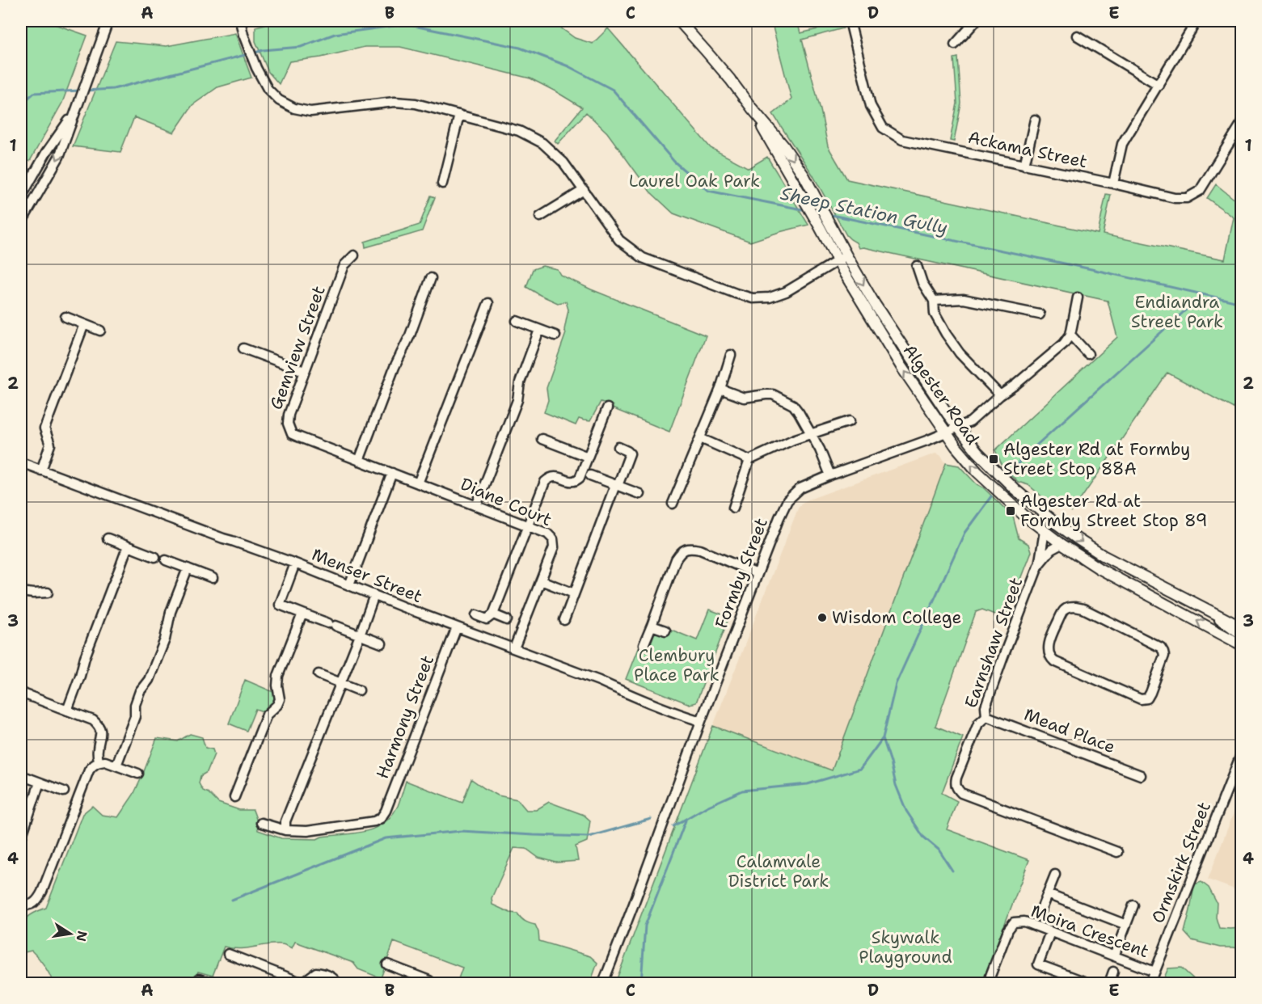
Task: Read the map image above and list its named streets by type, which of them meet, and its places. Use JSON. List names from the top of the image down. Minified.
{"streets":{"main road":["Algester Road"],"street":["Ackama Street","Gemview Street","Diane Court","Formby Street","Menser Street","Earnshaw Street","Harmony Street","Mead Place","Ormskirk Street","Moira Crescent"]},"crossings":[["Gemview Street","Diane Court"],["Algester Road","Formby Street"],["Algester Road","Earnshaw Street"],["Diane Court","Menser Street"],["Formby Street","Menser Street"],["Menser Street","Harmony Street"],["Earnshaw Street","Mead Place"],["Ormskirk Street","Moira Crescent"]],"water":["Sheep Station Gully"],"parks":["Laurel Oak Park","Endiandra Street Park","Clembury Place Park","Calamvale District Park","Skywalk Playground"],"places":{"transit":["Algester Rd at Formby Street Stop 88A","Algester Rd at Formby Street Stop 89"],"other":["Wisdom College"]},"north":"right","grid":{"columns":["A","B","C","D","E"],"rows":["1","2","3","4"]}}
